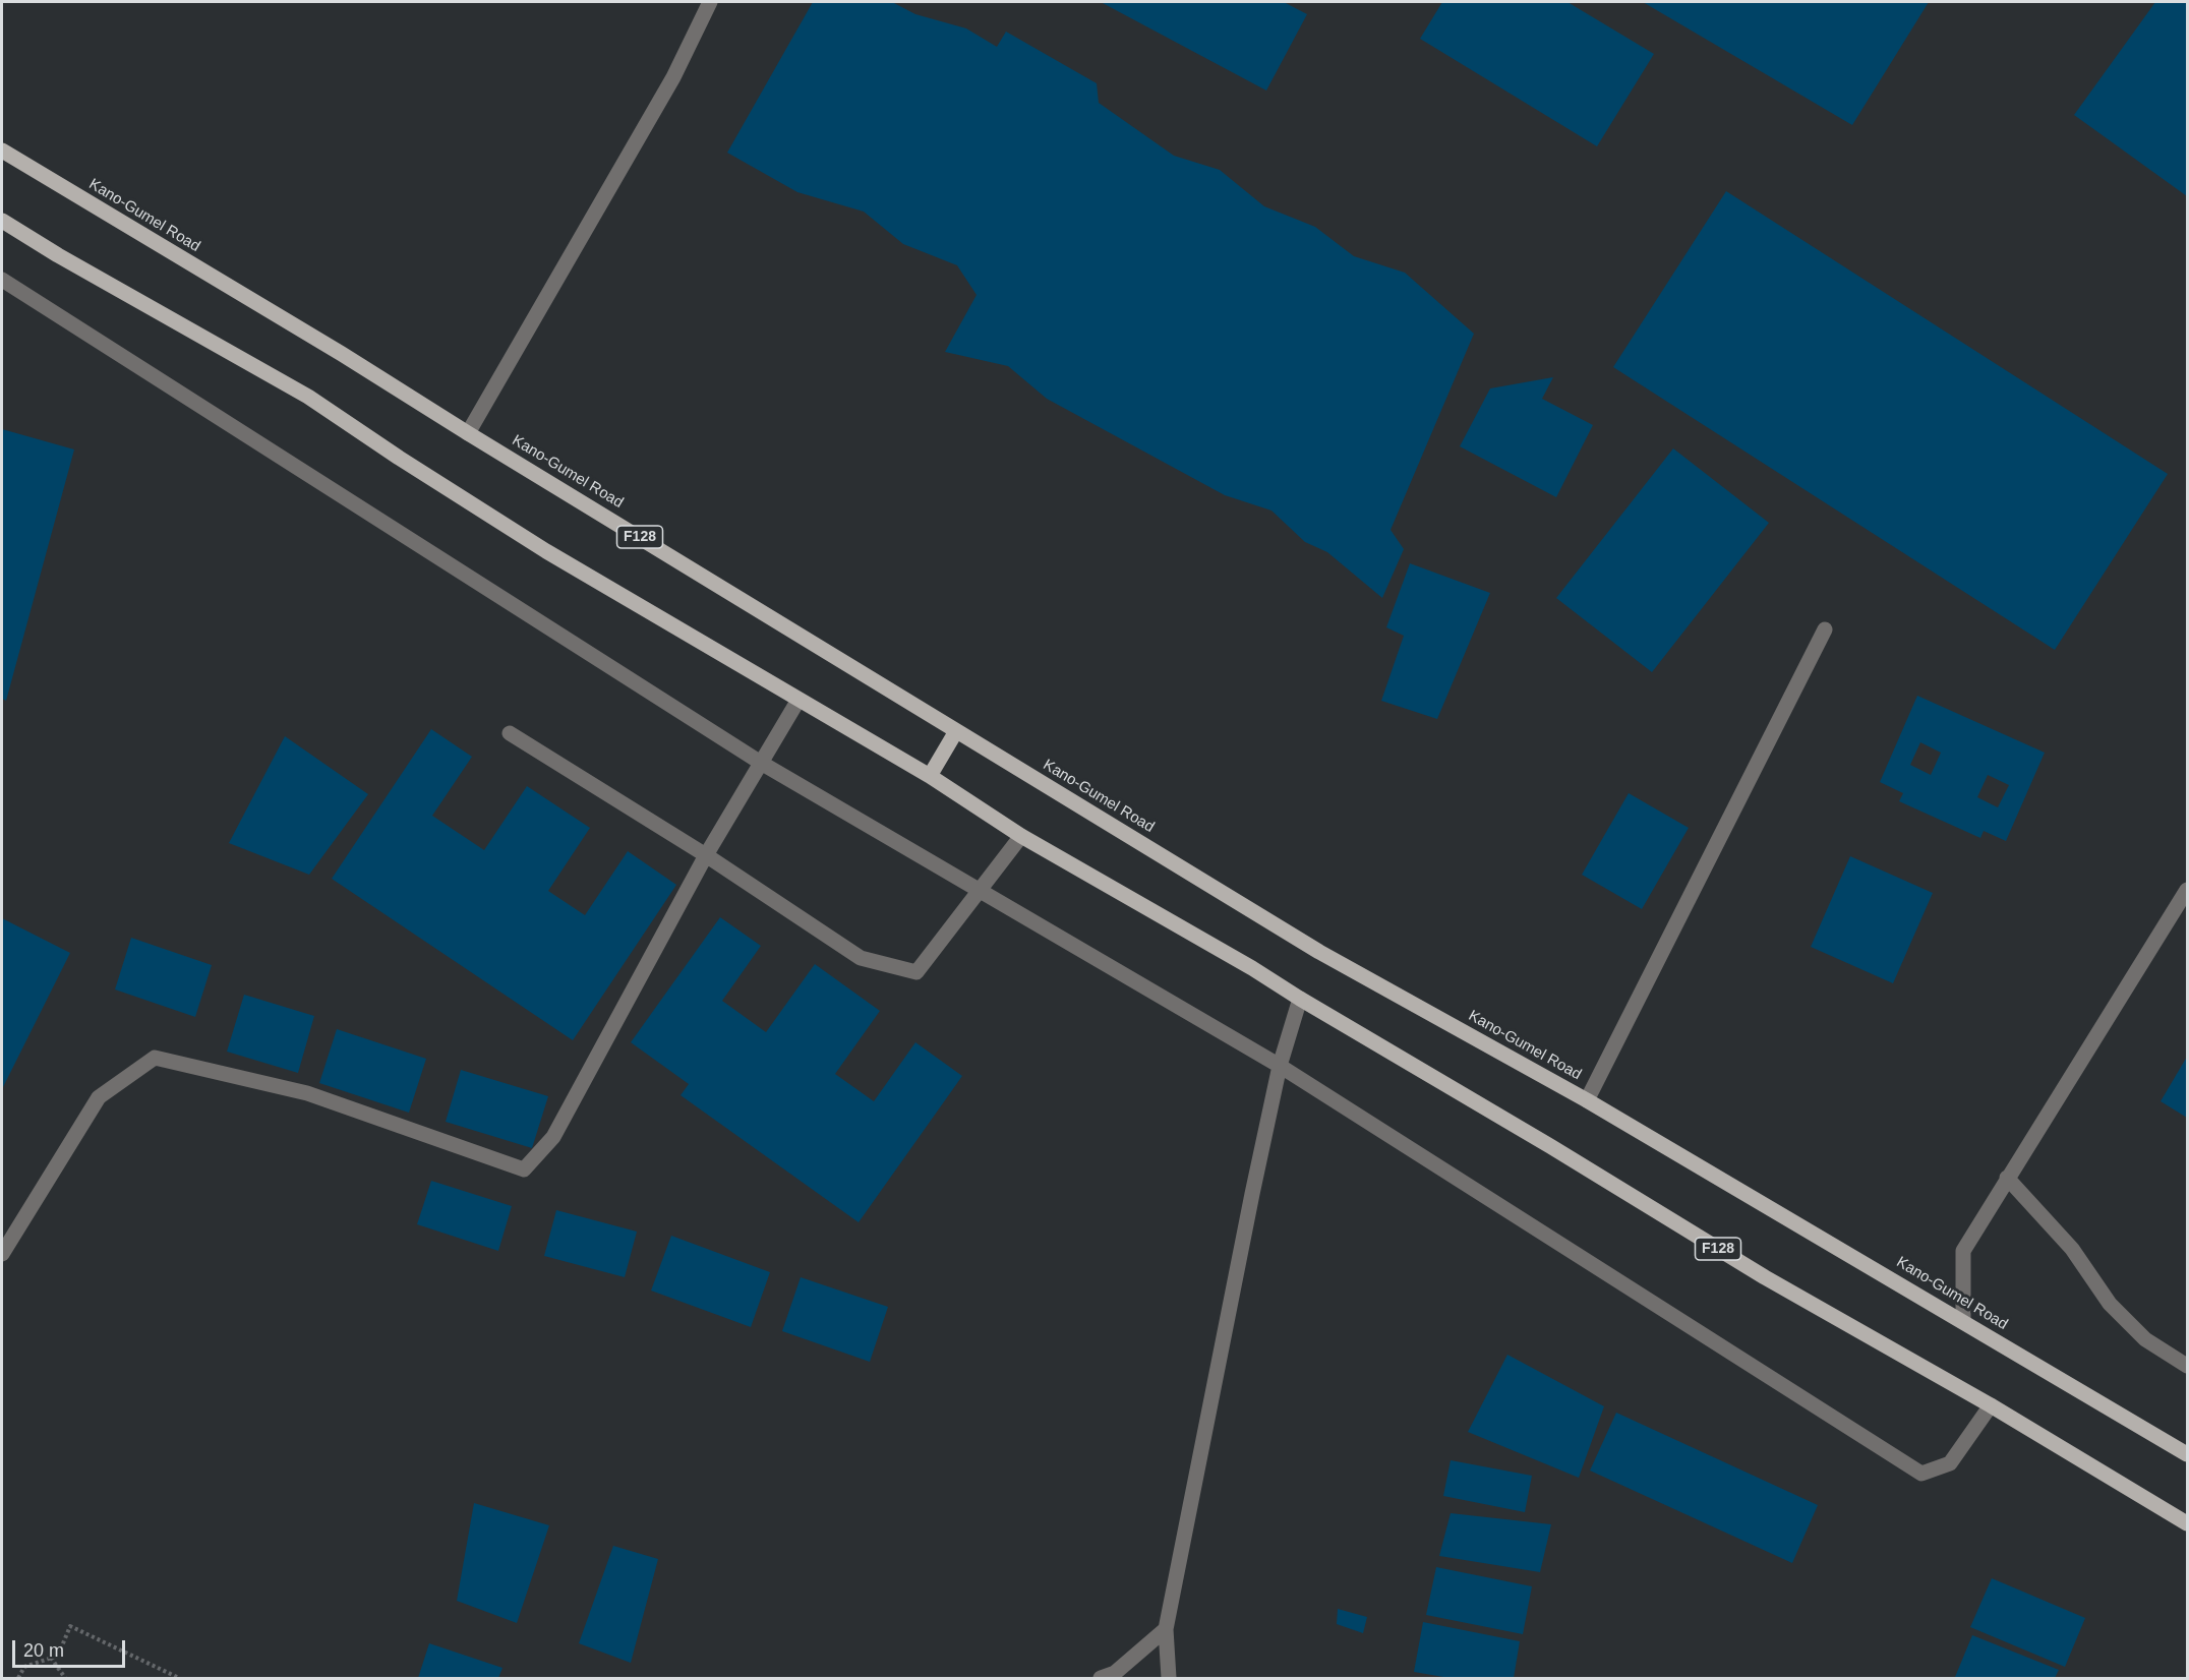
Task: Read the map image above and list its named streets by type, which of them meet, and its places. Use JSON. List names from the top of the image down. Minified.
{"streets":{"main road":["Kano-Gumel Road","F128"]},"scale_bar":"20 m"}
